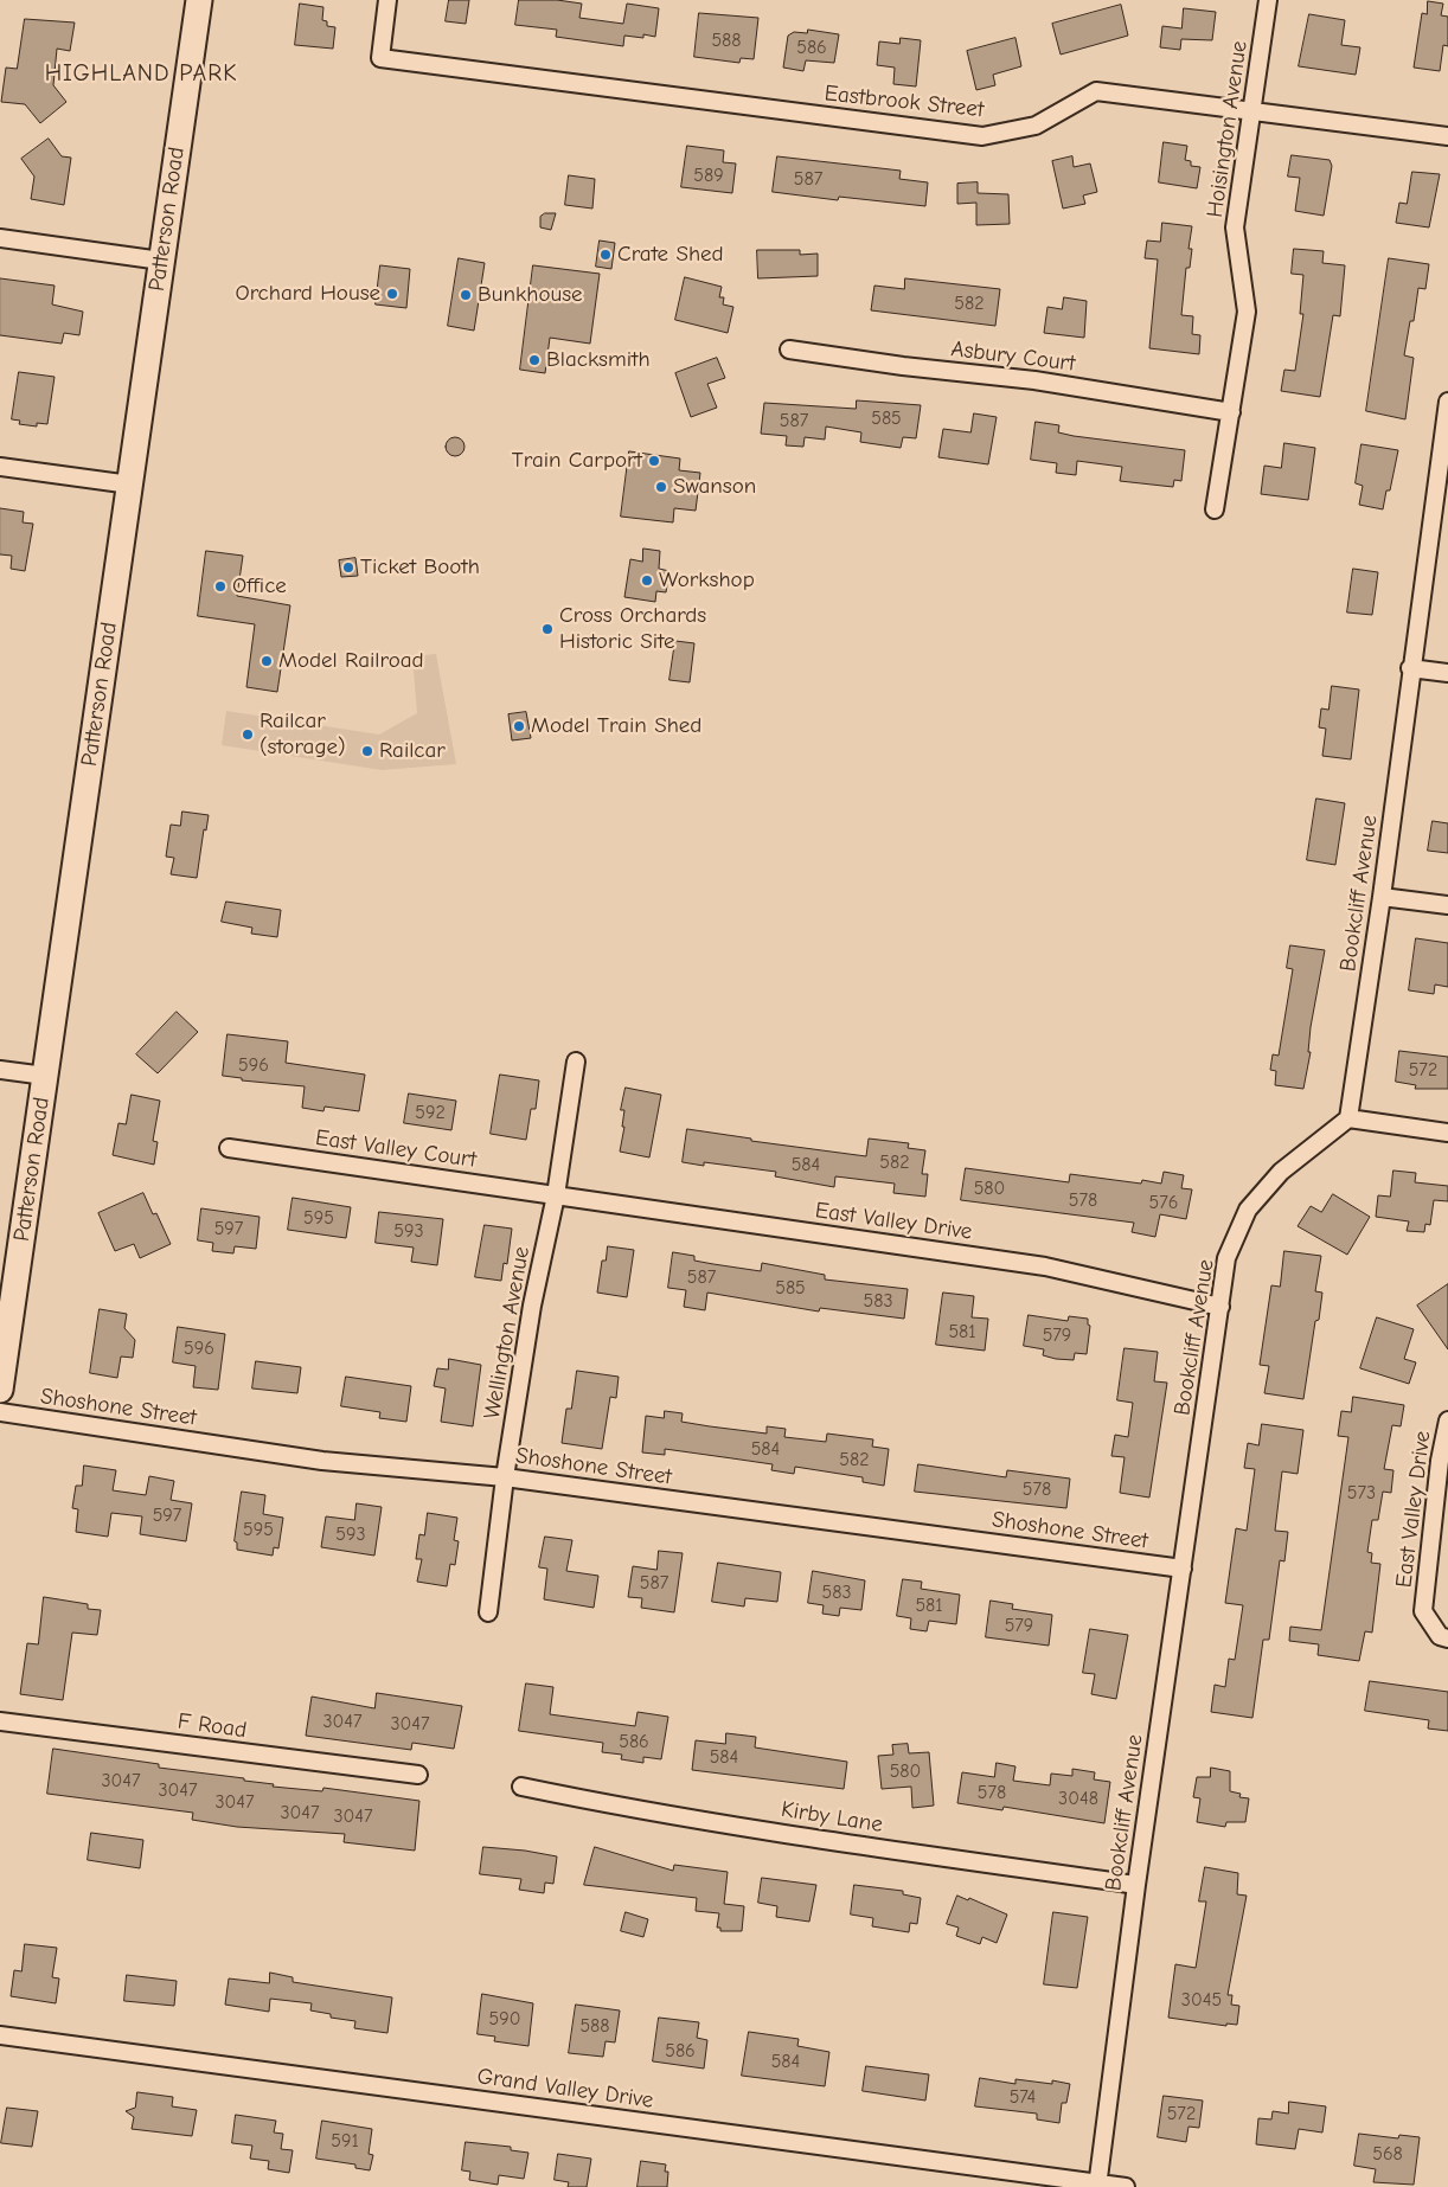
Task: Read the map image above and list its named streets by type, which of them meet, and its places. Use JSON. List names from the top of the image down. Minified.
{"streets":{"main road":["Patterson Road"],"street":["Eastbrook Street","Hoisington Avenue","Asbury Court","Bookcliff Avenue","East Valley Court","East Valley Drive","Wellington Avenue","Shoshone Street","F Road","Kirby Lane","Grand Valley Drive"]},"crossings":[["Eastbrook Street","Hoisington Avenue"],["Hoisington Avenue","Asbury Court"],["Bookcliff Avenue","East Valley Drive"],["Bookcliff Avenue","Shoshone Street"],["Bookcliff Avenue","Kirby Lane"],["Bookcliff Avenue","Grand Valley Drive"],["East Valley Court","East Valley Drive"],["East Valley Court","Wellington Avenue"],["East Valley Drive","Wellington Avenue"],["Wellington Avenue","Shoshone Street"]],"districts":["HIGHLAND PARK"],"places":["Crate Shed","Orchard House","Bunkhouse","Blacksmith","Train Carport","Swanson","Ticket Booth","Workshop","Office","Cross Orchards Historic Site","Model Railroad","Model Train Shed","Railcar (storage)","Railcar"],"house_numbers":["588","586","589","587","582","585","587","596","572","592","582","584","580","578","576","595","597","593","587","585","583","581","579","596","584","582","578","573","597","595","593","587","583","581","579","3047","3047","586","584","580","3047","3047","578","3048","3047","3047","3047","3045","590","588","586","584","574","572","591","568"]}
